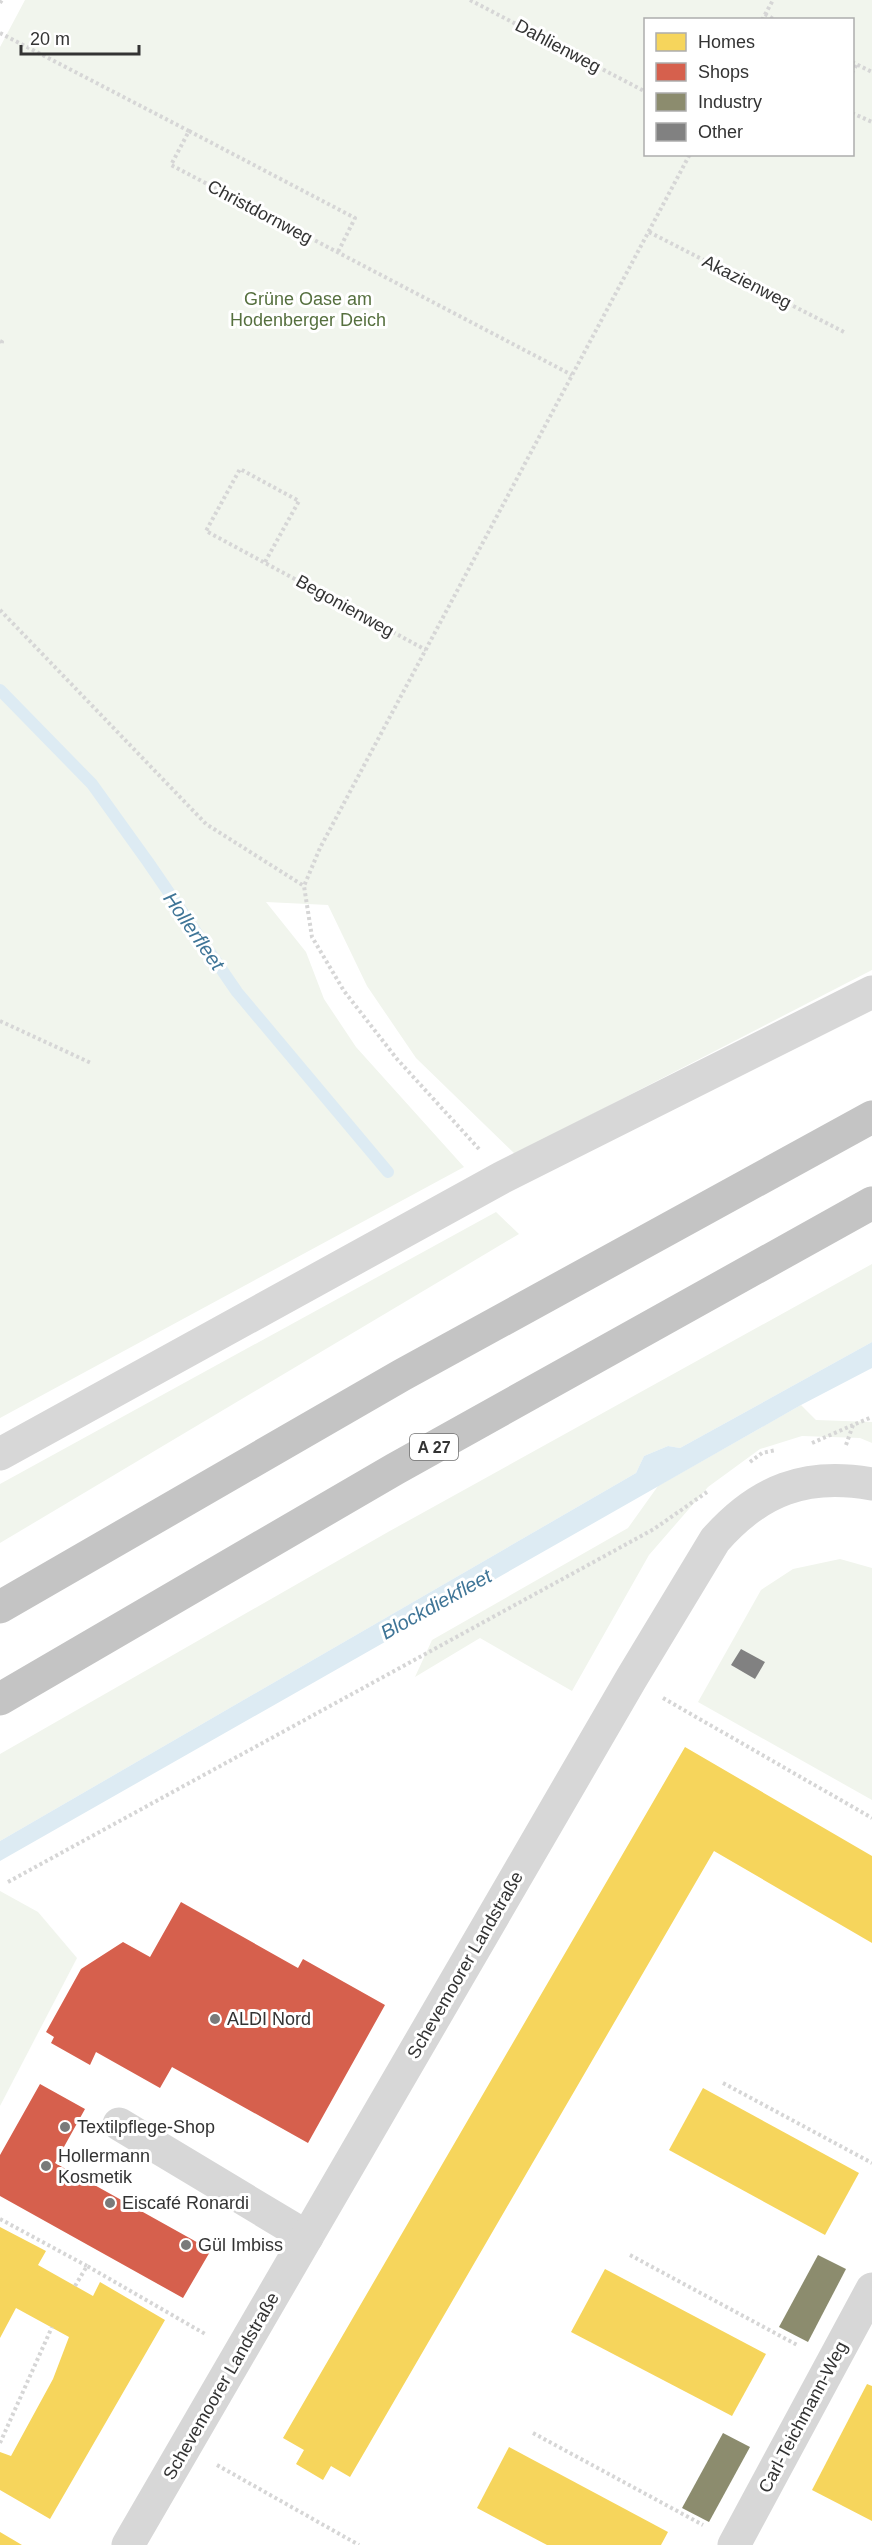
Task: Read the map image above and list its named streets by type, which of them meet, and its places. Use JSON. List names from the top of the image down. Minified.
{"streets":{"highway":["A 27"],"street":["Schevemoorer Landstraße","Carl-Teichmann-Weg"],"path":["Dahlienweg","Christdornweg","Akazienweg","Begonienweg"]},"water":["Hollerfleet","Blockdiekfleet"],"parks":["Grüne Oase am Hodenberger Deich"],"places":["ALDI Nord","Textilpflege-Shop","Hollermann Kosmetik","Eiscafé Ronardi","Gül Imbiss"],"legend":["Homes","Shops","Industry","Other"],"scale_bar":"20 m"}
